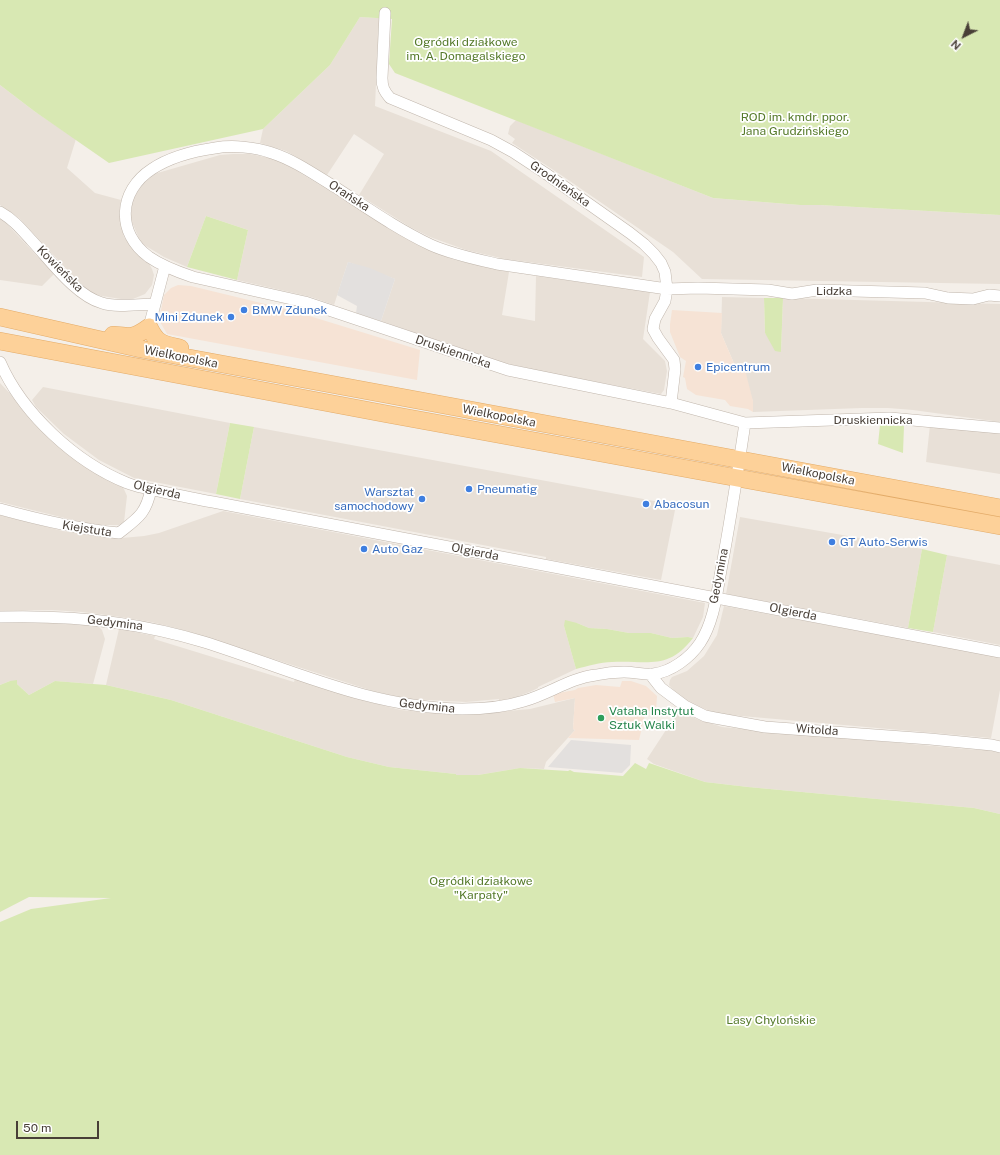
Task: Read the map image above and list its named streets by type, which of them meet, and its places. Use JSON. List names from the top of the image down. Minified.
{"streets":{"main road":["Wielkopolska"],"street":["Grodnieńska","Orańska","Kowieńska","Lidzka","Druskiennicka","Olgierda","Kiejstuta","Gedymina","Witolda"]},"crossings":[["Grodnieńska","Orańska"],["Grodnieńska","Lidzka"],["Grodnieńska","Druskiennicka"],["Orańska","Lidzka"],["Orańska","Druskiennicka"],["Wielkopolska","Gedymina"],["Olgierda","Kiejstuta"],["Olgierda","Gedymina"],["Gedymina","Witolda"]],"parks":["Ogródki działkowe im. A. Domagalskiego","ROD im. kmdr. ppor. Jana Grudzińskiego","Ogródki działkowe \"Karpaty\"","Lasy Chylońskie"],"places":["BMW Zdunek","Mini Zdunek","Epicentrum","Pneumatig","Warsztat samochodowy","Abacosun","GT Auto-Serwis","Auto Gaz","Vataha Instytut Sztuk Walki"],"scale_bar":"50 m","north":"bottom left"}
